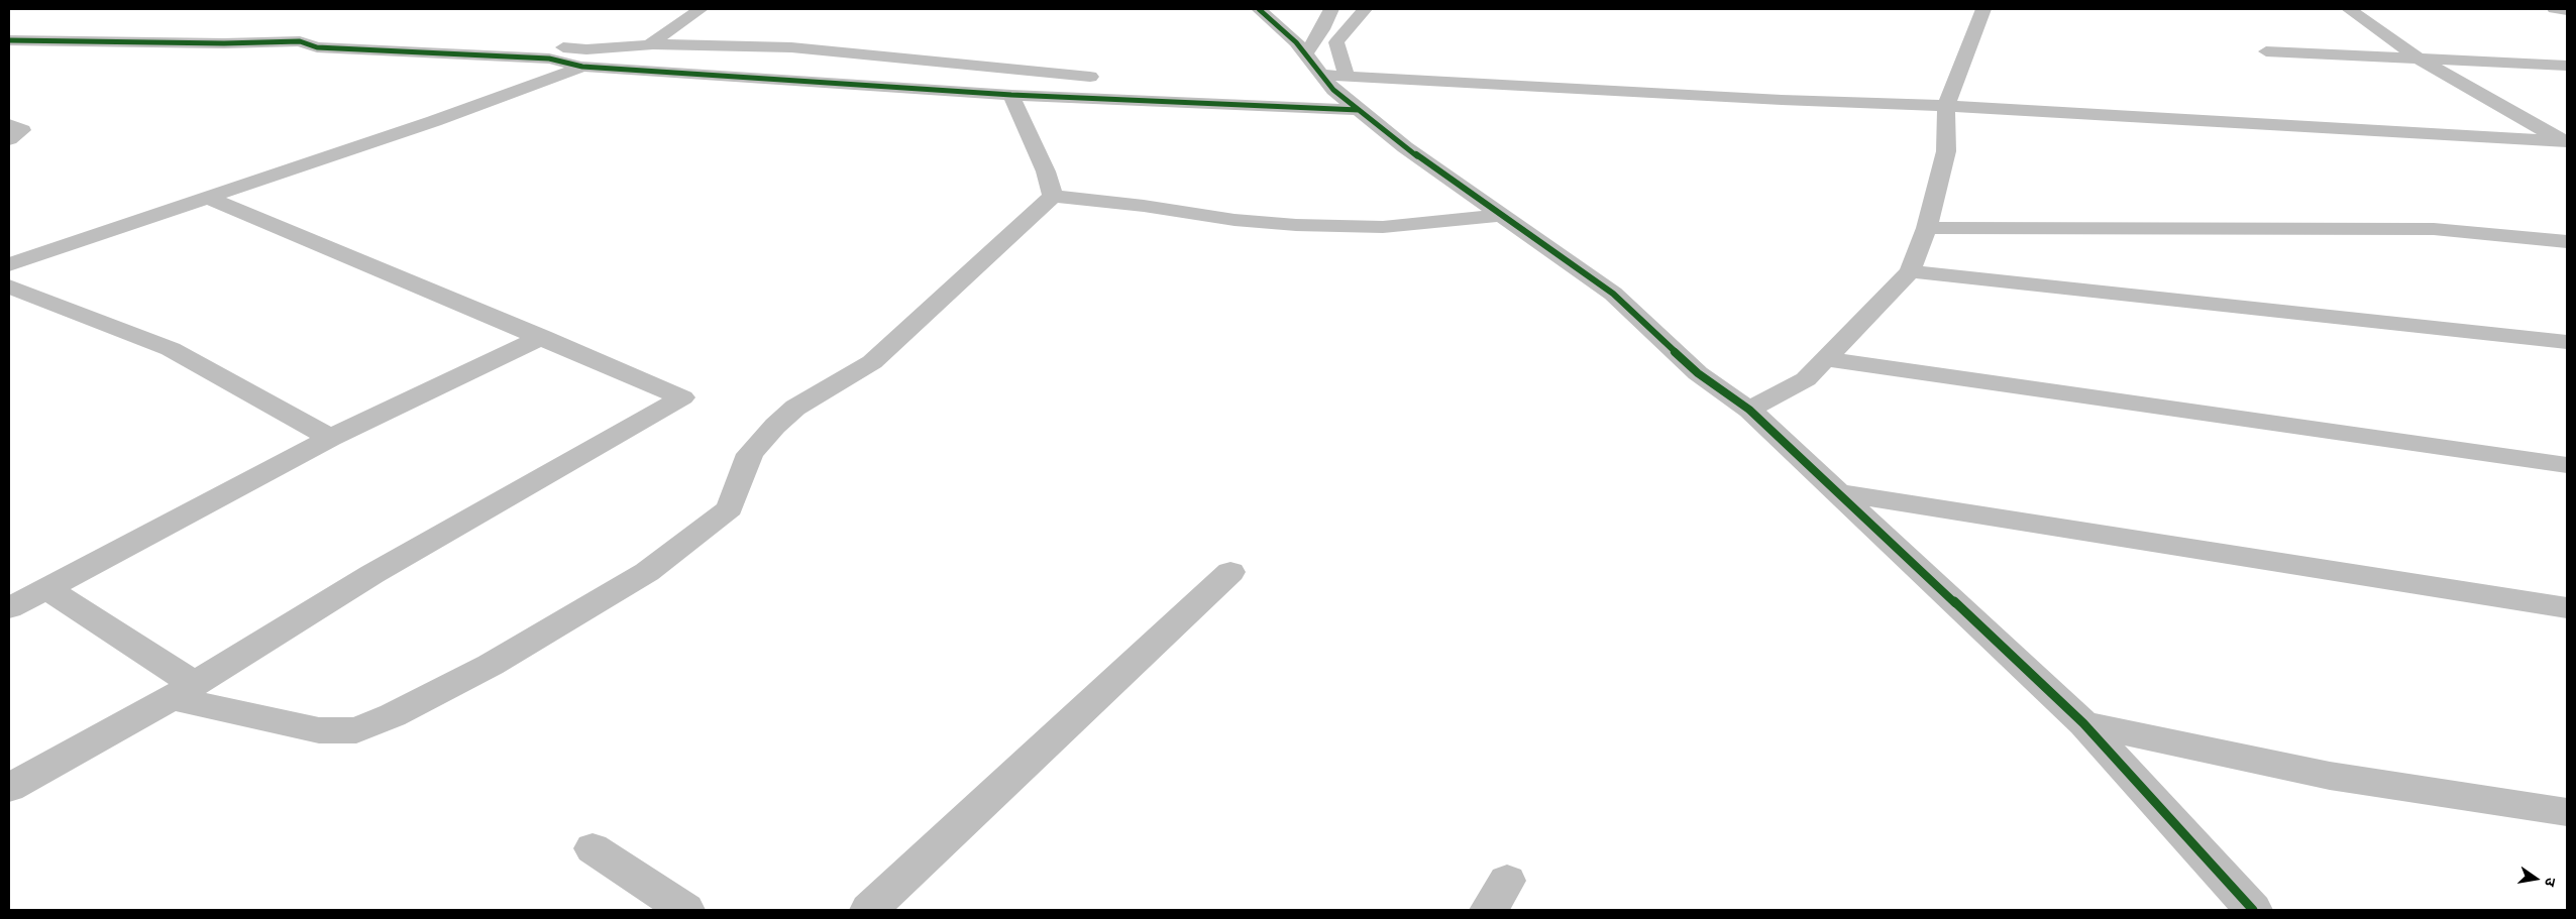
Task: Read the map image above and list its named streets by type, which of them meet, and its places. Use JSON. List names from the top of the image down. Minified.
{"north":"right"}
